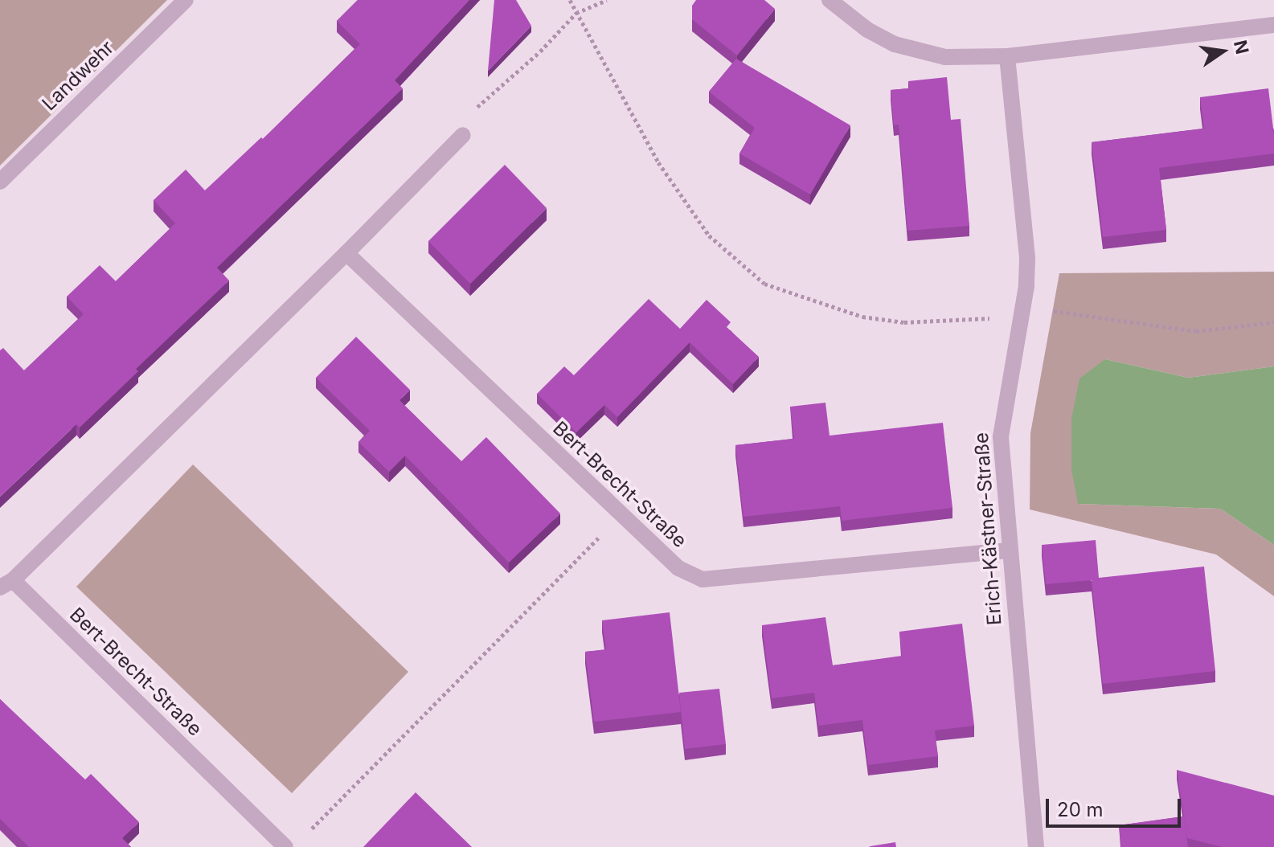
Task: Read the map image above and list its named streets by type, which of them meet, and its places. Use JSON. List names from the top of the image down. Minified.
{"streets":{"street":["Landwehr","Bert-Brecht-Straße","Erich-Kästner-Straße"]},"crossings":[["Bert-Brecht-Straße","Erich-Kästner-Straße"]],"scale_bar":"20 m","north":"right"}
